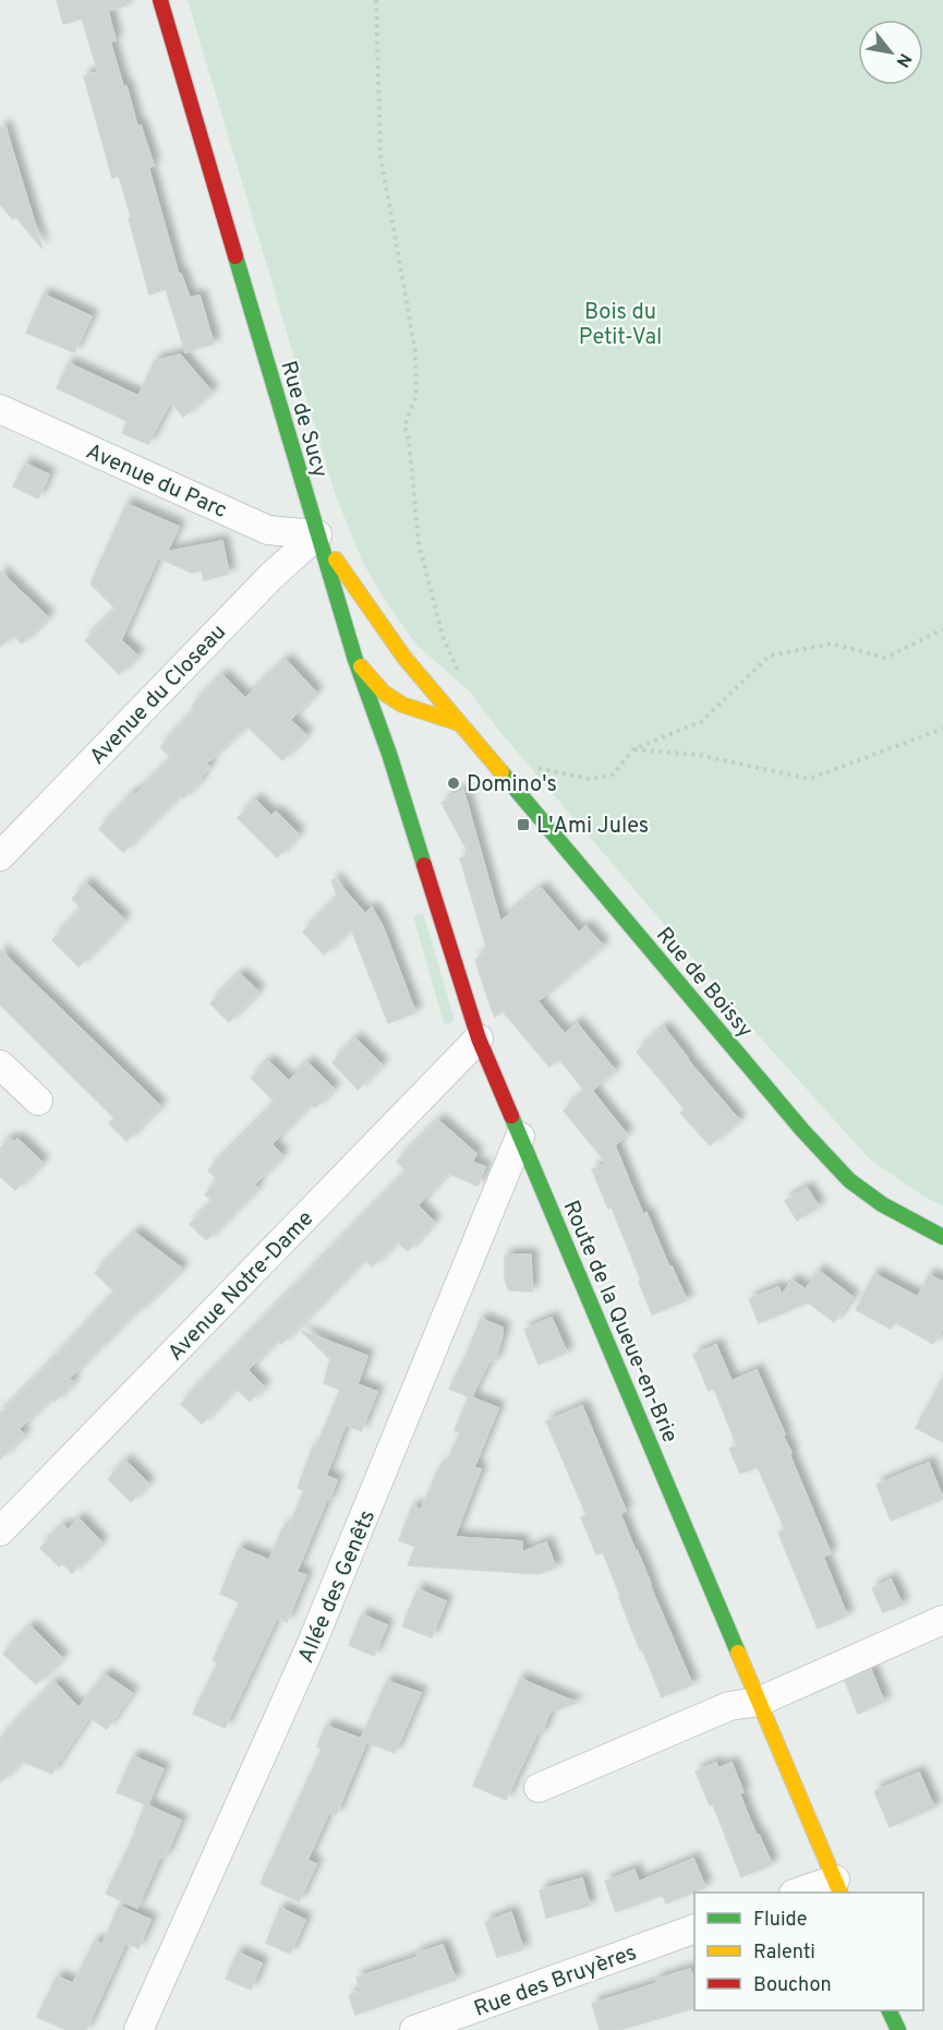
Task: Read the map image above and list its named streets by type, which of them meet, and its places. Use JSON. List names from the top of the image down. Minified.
{"streets":{"main road":["Rue de Sucy","Rue de Boissy","Route de la Queue-en-Brie"],"street":["Avenue du Parc","Avenue du Closeau","Avenue Notre-Dame","Allée des Genêts","Rue des Bruyères"]},"crossings":[["Rue de Sucy","Avenue du Parc"],["Rue de Sucy","Avenue du Closeau"],["Rue de Sucy","Rue de Boissy"],["Rue de Sucy","Route de la Queue-en-Brie"],["Avenue du Parc","Avenue du Closeau"],["Avenue du Parc","Rue de Boissy"],["Avenue du Closeau","Rue de Boissy"],["Avenue Notre-Dame","Route de la Queue-en-Brie"],["Route de la Queue-en-Brie","Allée des Genêts"]],"parks":["Bois du Petit-Val"],"places":{"other":["Domino's"],"transit":["L'Ami Jules"]},"legend":["Fluide","Ralenti","Bouchon"],"north":"bottom right"}
